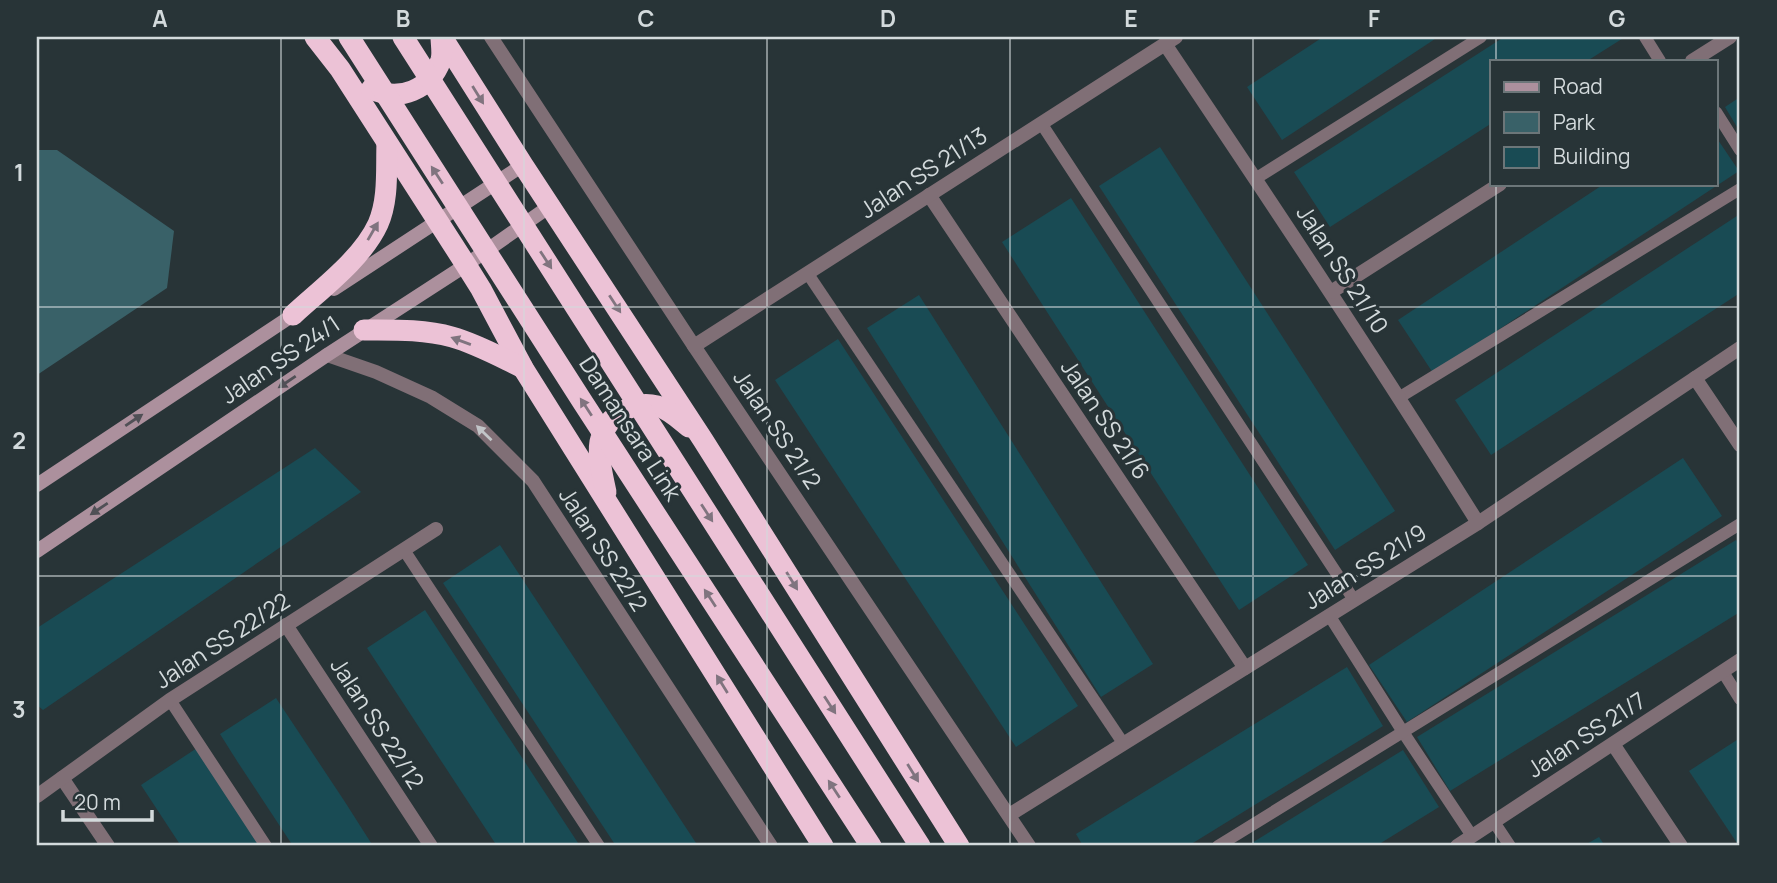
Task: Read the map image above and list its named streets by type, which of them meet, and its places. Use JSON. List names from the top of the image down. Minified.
{"streets":{"highway":["Damansara Link"],"main road":["Jalan SS 24/1"],"street":["Jalan SS 21/13","Jalan SS 21/10","Jalan SS 21/6","Jalan SS 21/2","Jalan SS 22/2","Jalan SS 21/9","Jalan SS 22/22","Jalan SS 22/12","Jalan SS 21/7"]},"crossings":[["Jalan SS 21/13","Jalan SS 21/10"],["Jalan SS 21/13","Jalan SS 21/6"],["Jalan SS 21/13","Jalan SS 21/2"],["Jalan SS 21/10","Jalan SS 21/9"],["Jalan SS 24/1","Jalan SS 22/2"],["Jalan SS 21/6","Jalan SS 21/9"],["Jalan SS 21/2","Jalan SS 21/9"],["Jalan SS 22/22","Jalan SS 22/12"]],"one_way":["Jalan SS 22/2"],"legend":["Road","Park","Building"],"scale_bar":"20 m","grid":{"columns":["A","B","C","D","E","F","G"],"rows":["1","2","3"]}}
